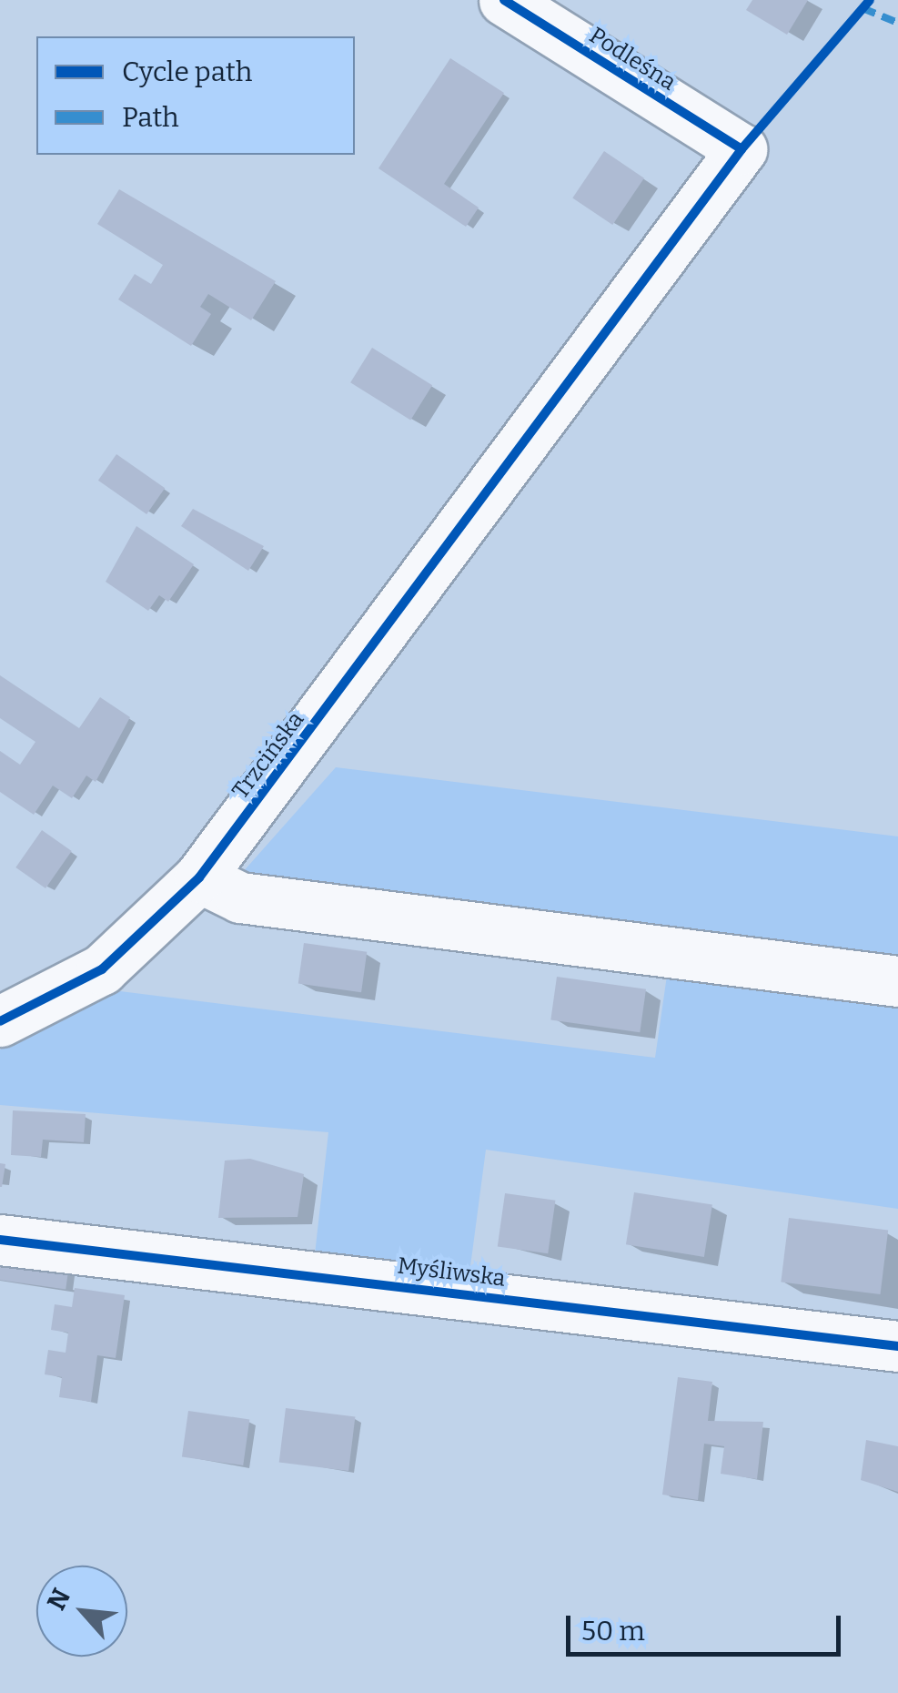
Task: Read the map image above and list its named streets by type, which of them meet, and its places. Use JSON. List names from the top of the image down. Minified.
{"streets":{"street":["Podleśna","Trzcińska","Myśliwska"]},"crossings":[["Podleśna","Trzcińska"]],"legend":["Cycle path","Path"],"scale_bar":"50 m","north":"top left"}
